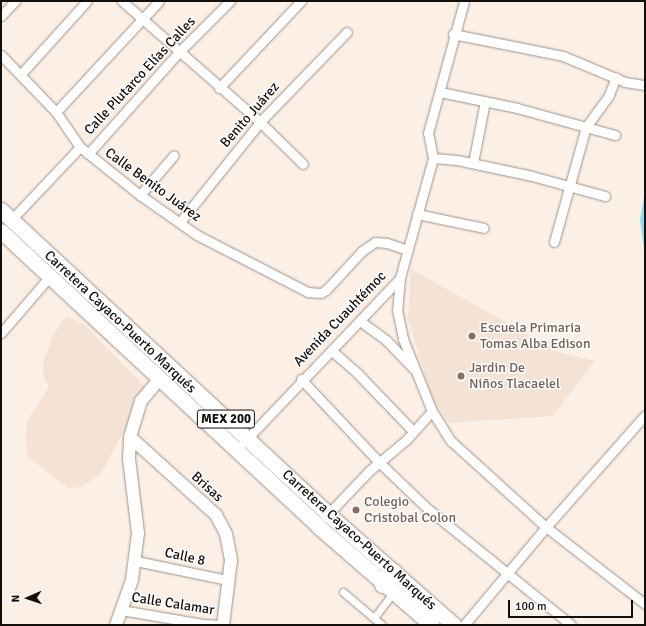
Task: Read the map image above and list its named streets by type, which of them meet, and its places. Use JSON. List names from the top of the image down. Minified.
{"streets":{"main road":["Carretera Cayaco-Puerto Marqués","MEX 200"],"street":["Calle Plutarco Elías Calles","Benito Juárez","Calle Benito Juárez","Avenida Cuauhtémoc","Brisas","Calle 8","Calle Calamar"]},"crossings":[["Calle Plutarco Elías Calles","Calle Benito Juárez"],["Calle Plutarco Elías Calles","Carretera Cayaco-Puerto Marqués"],["Benito Juárez","Calle Benito Juárez"],["Calle Benito Juárez","Avenida Cuauhtémoc"],["Avenida Cuauhtémoc","Carretera Cayaco-Puerto Marqués"],["Brisas","Calle 8"],["Brisas","Calle Calamar"]],"places":["Escuela Primaria Tomas Alba Edison","Jardin De Niños Tlacaelel","Colegio Cristobal Colon"],"scale_bar":"100 m","north":"left"}
